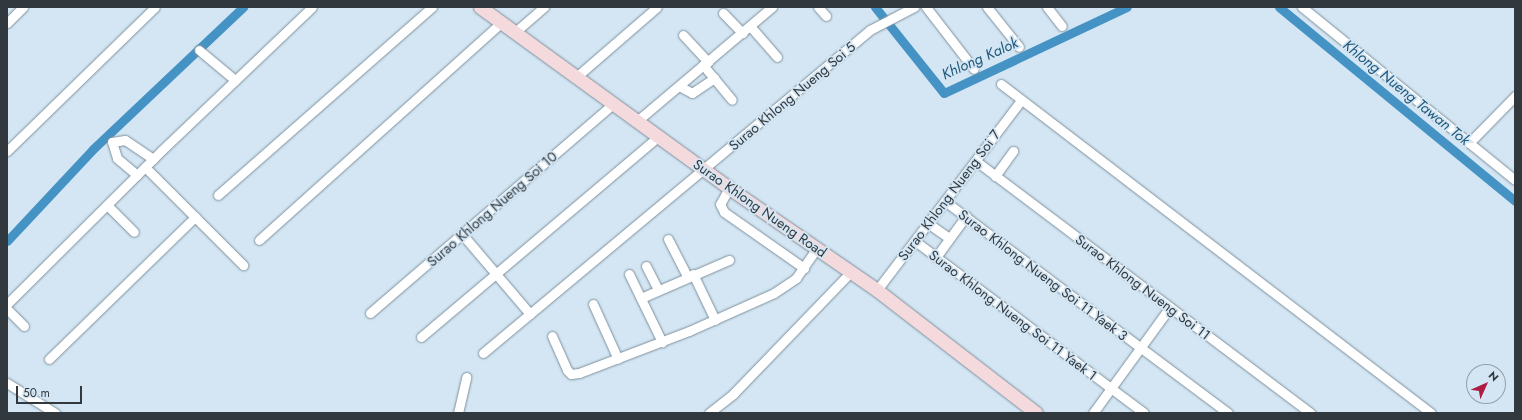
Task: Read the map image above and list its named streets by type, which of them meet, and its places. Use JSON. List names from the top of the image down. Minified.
{"streets":{"main road":["Surao Khlong Nueng Road"],"street":["Surao Khlong Nueng Soi 5","Surao Khlong Nueng Soi 7","Surao Khlong Nueng Soi 10","Surao Khlong Nueng Soi 11 Yaek 3","Surao Khlong Nueng Soi 11","Surao Khlong Nueng Soi 11 Yaek 1"]},"crossings":[["Surao Khlong Nueng Soi 5","Surao Khlong Nueng Road"],["Surao Khlong Nueng Soi 7","Surao Khlong Nueng Road"],["Surao Khlong Nueng Soi 7","Surao Khlong Nueng Soi 11 Yaek 3"],["Surao Khlong Nueng Soi 7","Surao Khlong Nueng Soi 11"],["Surao Khlong Nueng Soi 7","Surao Khlong Nueng Soi 11 Yaek 1"],["Surao Khlong Nueng Road","Surao Khlong Nueng Soi 10"]],"water":["Khlong Kalok","Khlong Nueng Tawan Tok"],"scale_bar":"50 m","north":"top right"}
